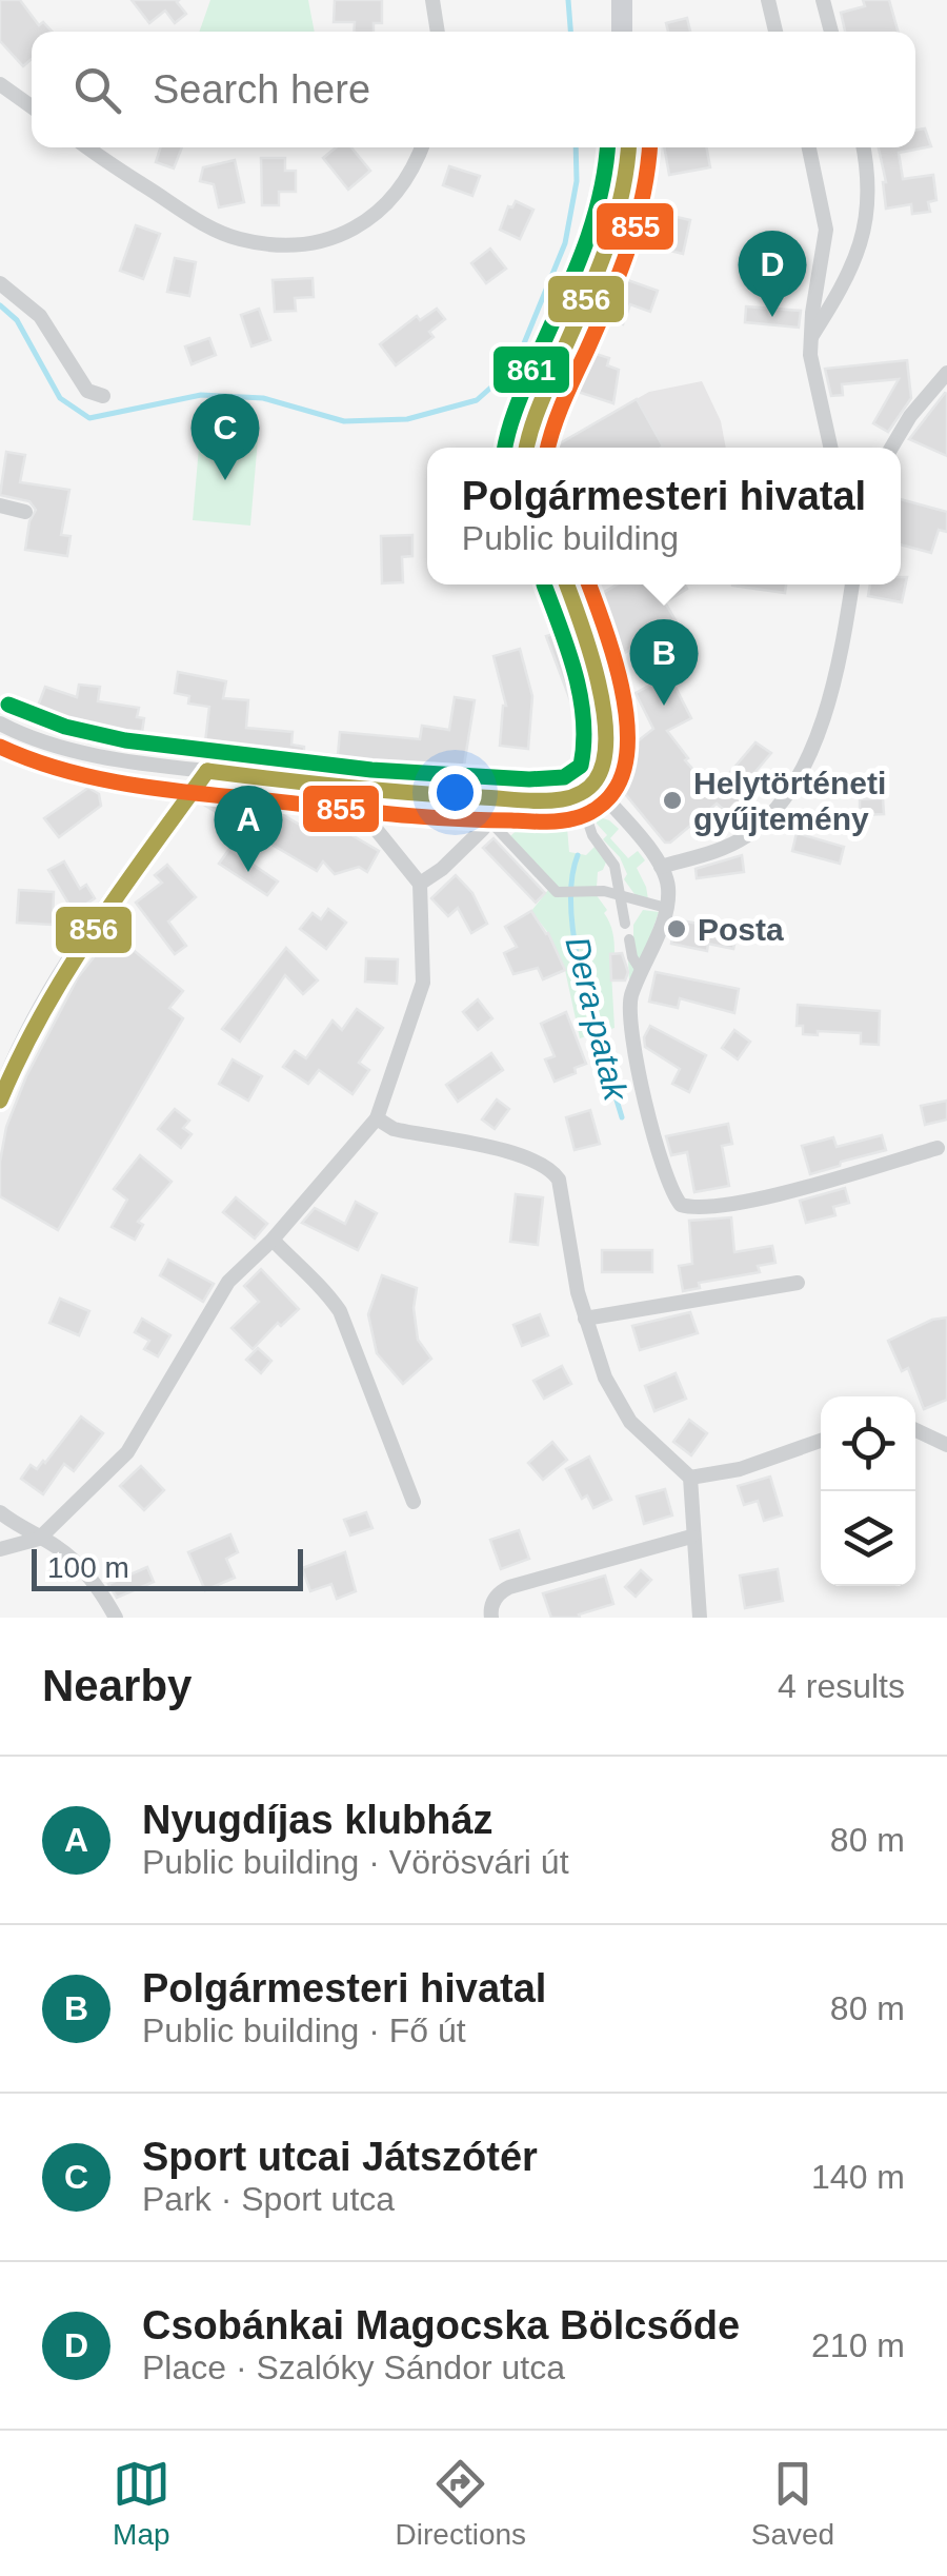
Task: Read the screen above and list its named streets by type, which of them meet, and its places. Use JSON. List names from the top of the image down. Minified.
{"water":["Dera-patak"],"places":["Helytörténeti gyűjtemény","Posta"],"lines":["transit line 856","transit line 855","transit line 861"],"scale_bar":"100 m","page":{"search":"Search here","pins":["D","C","B","A"],"popup":["Polgármesteri hivatal","Public building"],"scale":"100 m","heading":["Nearby","4 results"],"list":[{"mark":"A","name":"Nyugdíjas klubház","note":"Public building · Vörösvári út","value":"80 m"},{"mark":"B","name":"Polgármesteri hivatal","note":"Public building · Fő út","value":"80 m"},{"mark":"C","name":"Sport utcai Játszótér","note":"Park · Sport utca","value":"140 m"},{"mark":"D","name":"Csobánkai Magocska Bölcsőde","note":"Place · Szalóky Sándor utca","value":"210 m"}],"nav":["Map","Directions","Saved"]}}
